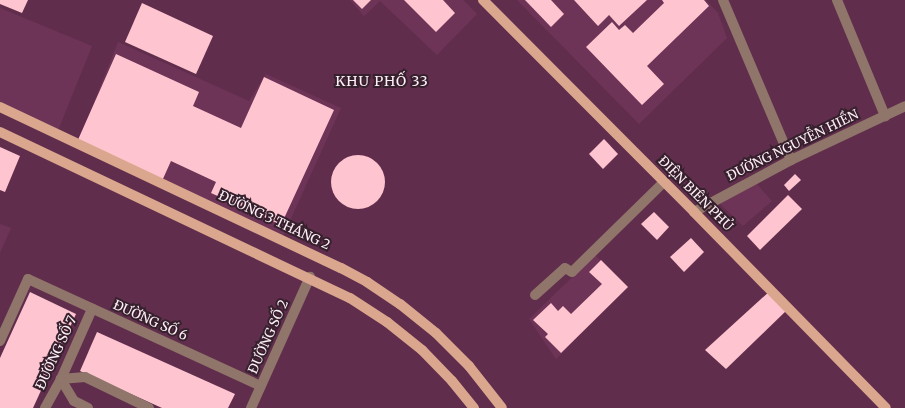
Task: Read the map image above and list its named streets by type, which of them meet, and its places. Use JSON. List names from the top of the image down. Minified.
{"streets":{"main road":["ĐIỆN BIÊN PHỦ","ĐƯỜNG 3 THÁNG 2"],"street":["ĐƯỜNG NGUYỄN HIỀN","ĐƯỜNG SỐ 6","ĐƯỜNG SỐ 2","ĐƯỜNG SỐ 7"]},"crossings":[["ĐƯỜNG NGUYỄN HIỀN","ĐIỆN BIÊN PHỦ"],["ĐƯỜNG SỐ 6","ĐƯỜNG SỐ 2"],["ĐƯỜNG SỐ 6","ĐƯỜNG SỐ 7"]],"districts":["KHU PHỐ 33"]}
